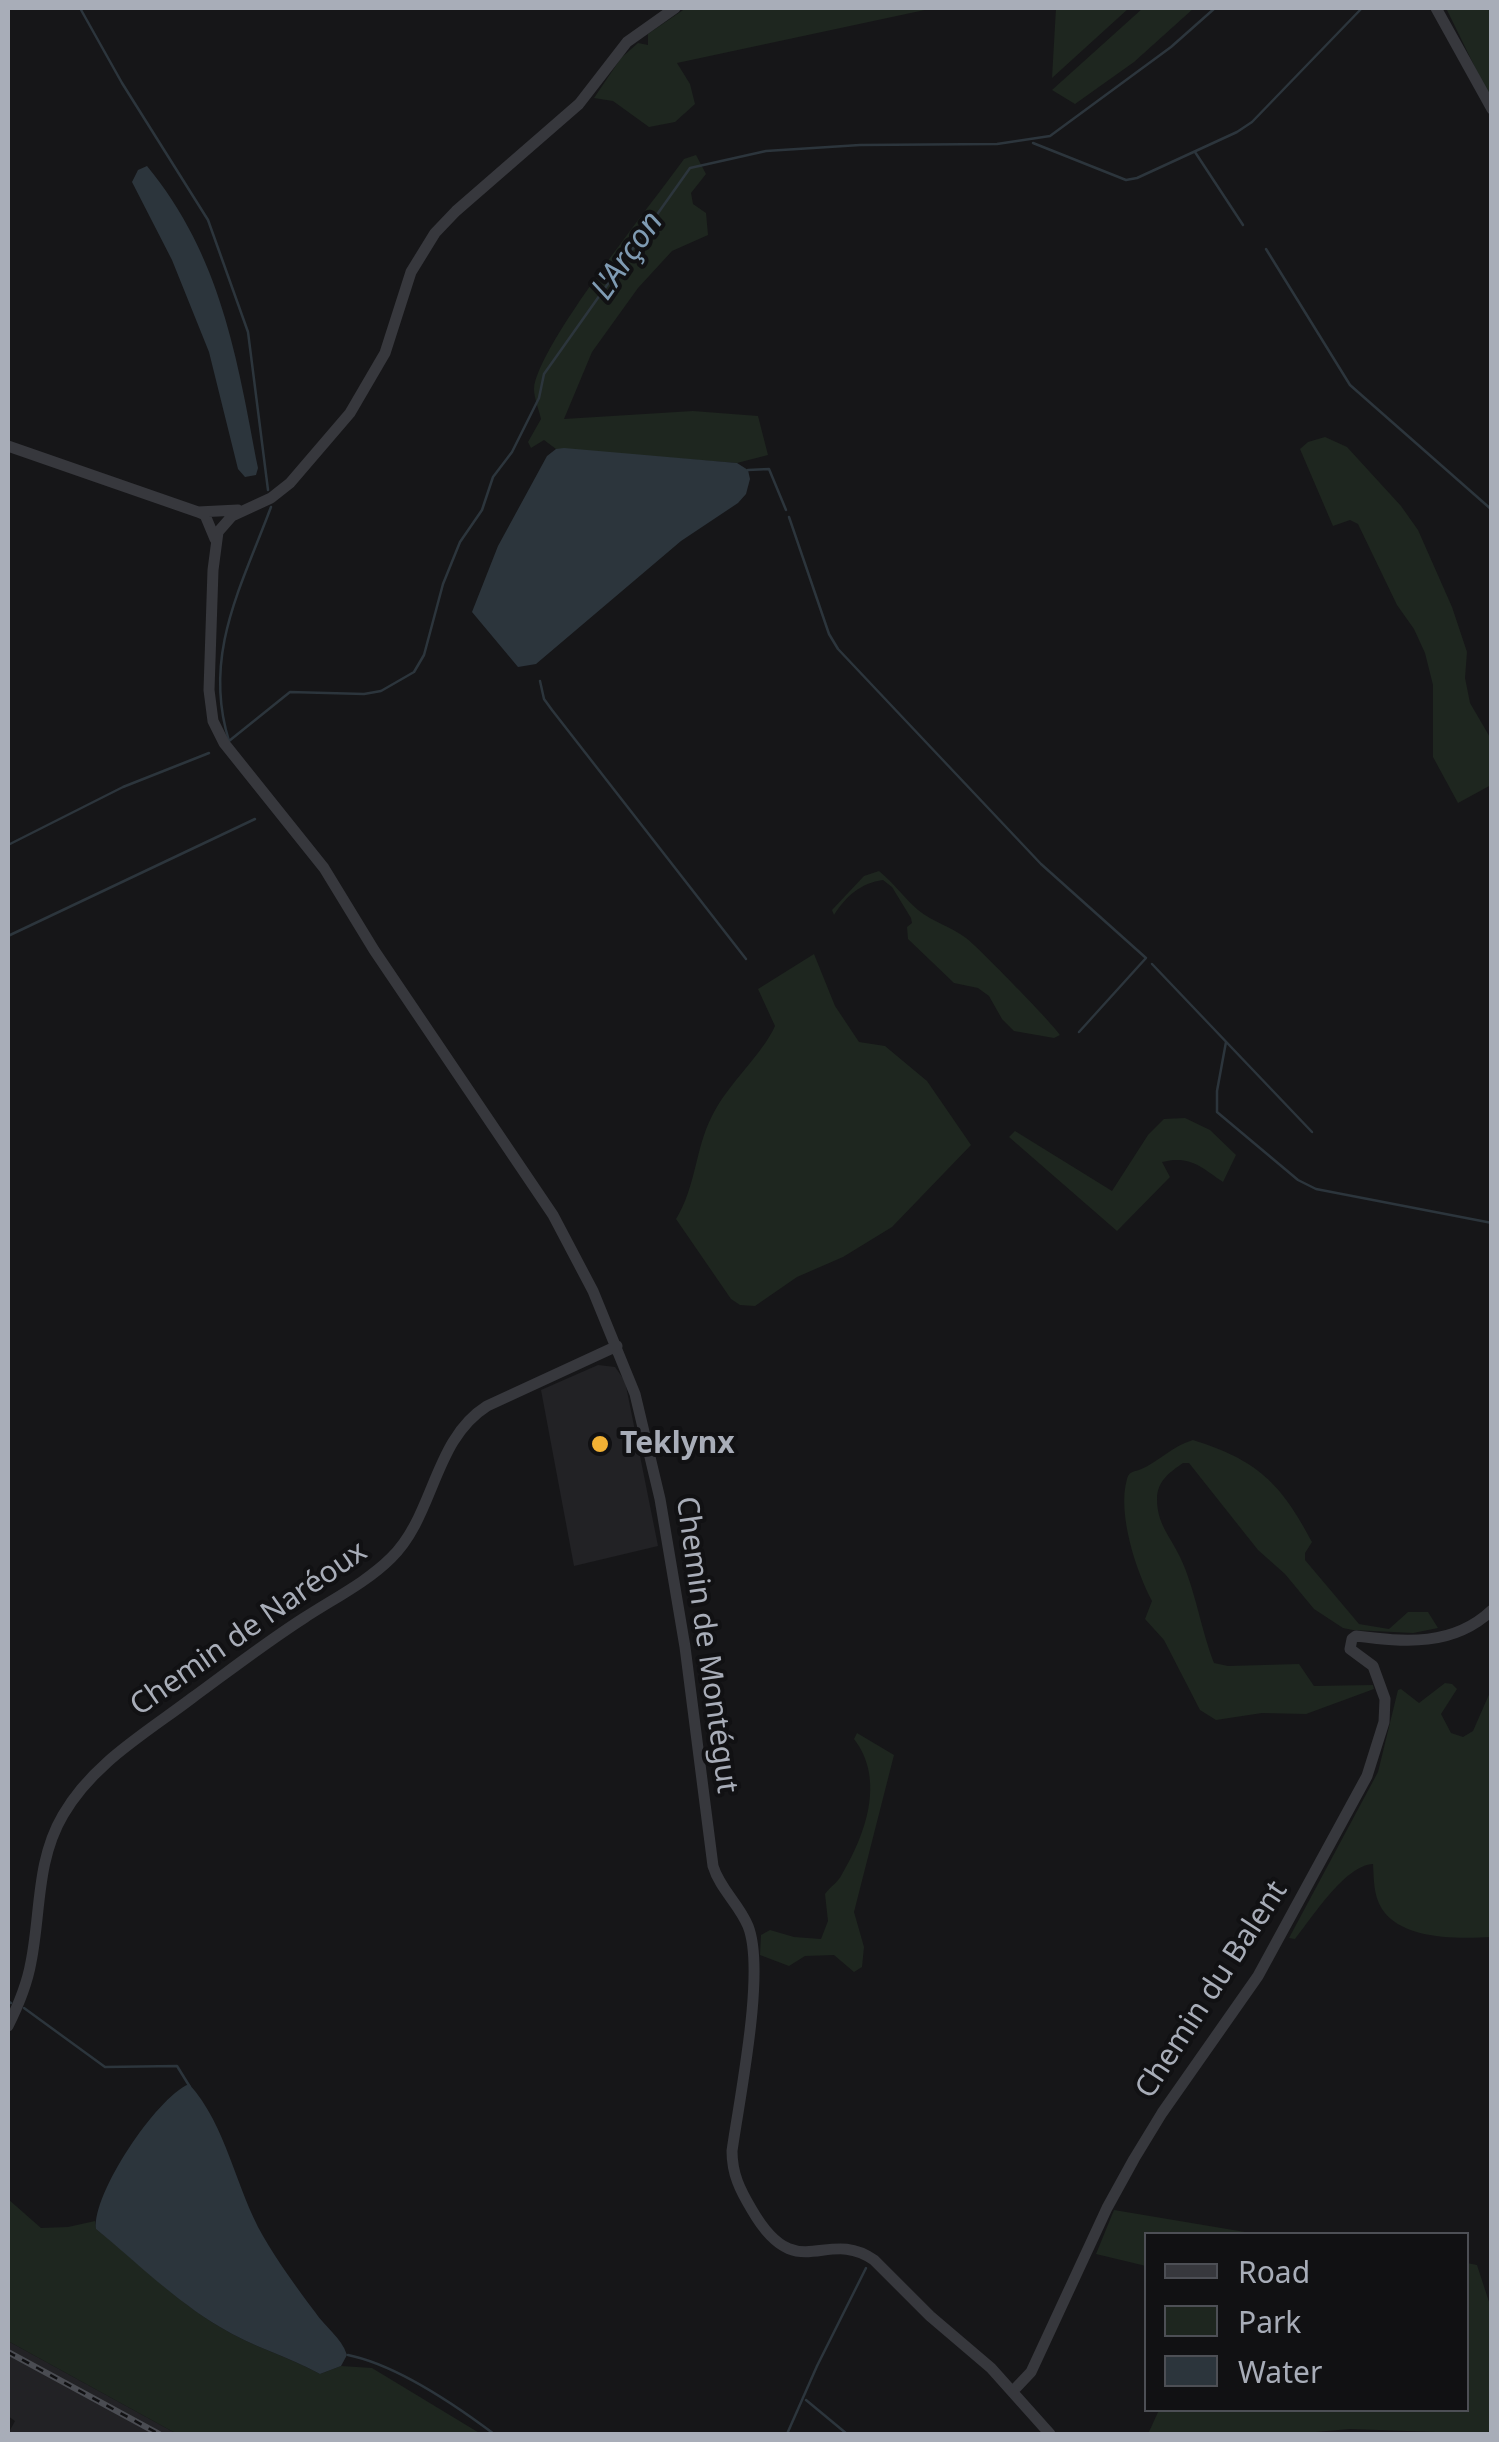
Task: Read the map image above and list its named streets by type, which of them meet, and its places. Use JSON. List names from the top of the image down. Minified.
{"streets":{"street":["Chemin de Naréoux","Chemin de Montégut","Chemin du Balent"]},"crossings":[["Chemin de Naréoux","Chemin de Montégut"],["Chemin de Montégut","Chemin du Balent"]],"water":["L'Arçon"],"places":["Teklynx"],"legend":["Road","Park","Water"]}
